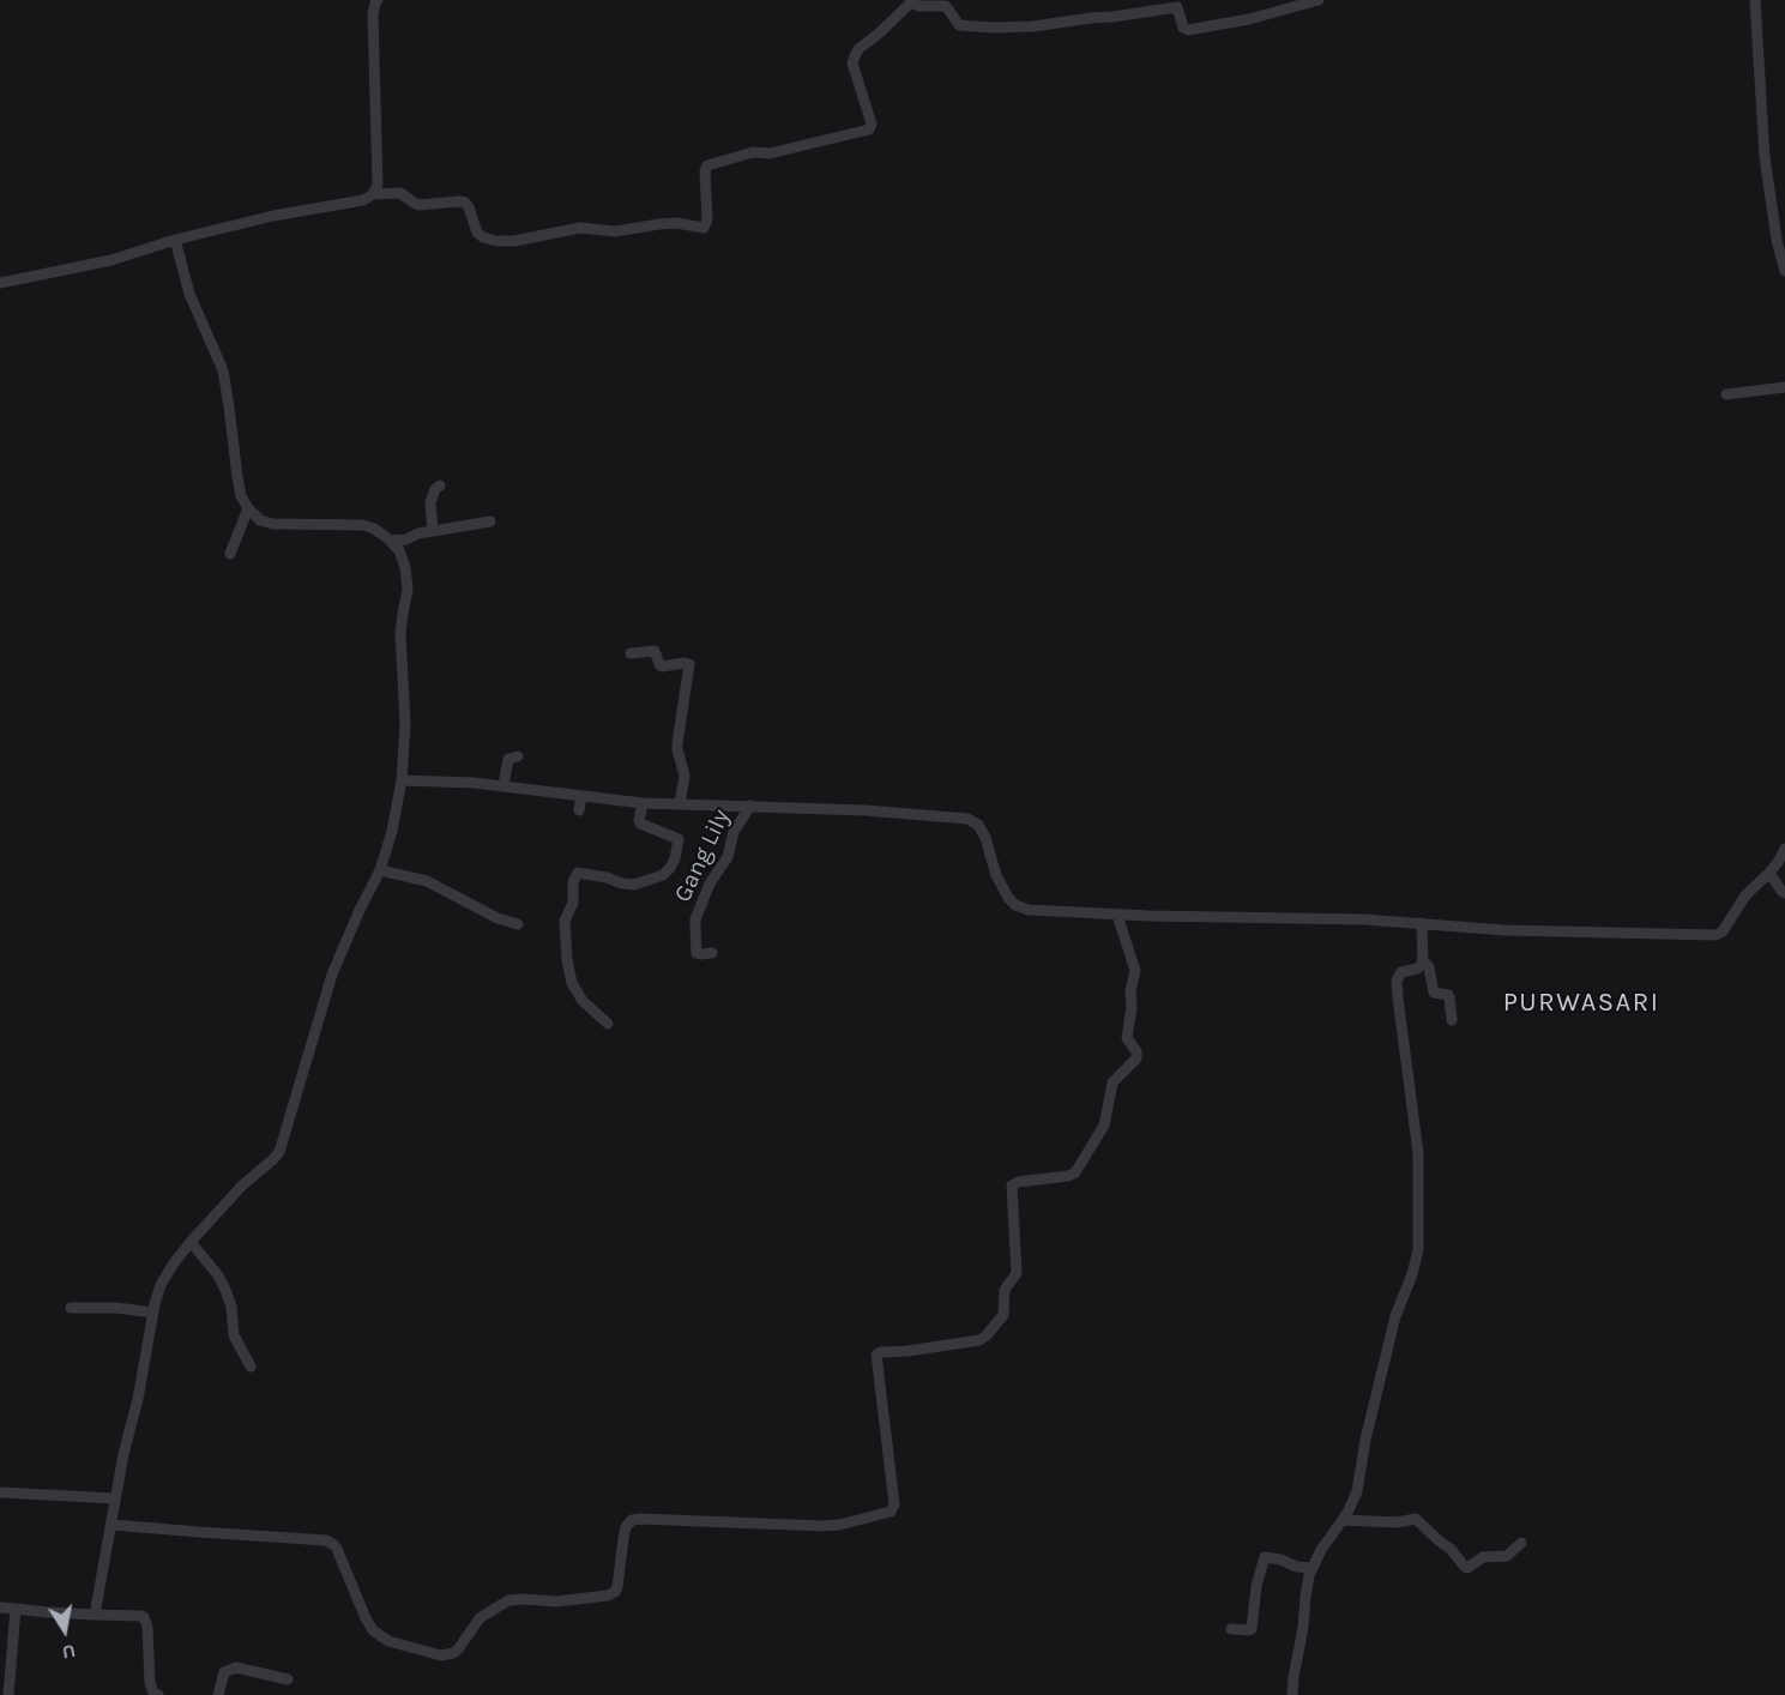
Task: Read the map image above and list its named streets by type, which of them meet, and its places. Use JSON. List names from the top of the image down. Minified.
{"streets":{"street":["Gang Lily"]},"districts":["PURWASARI"],"north":"bottom"}
